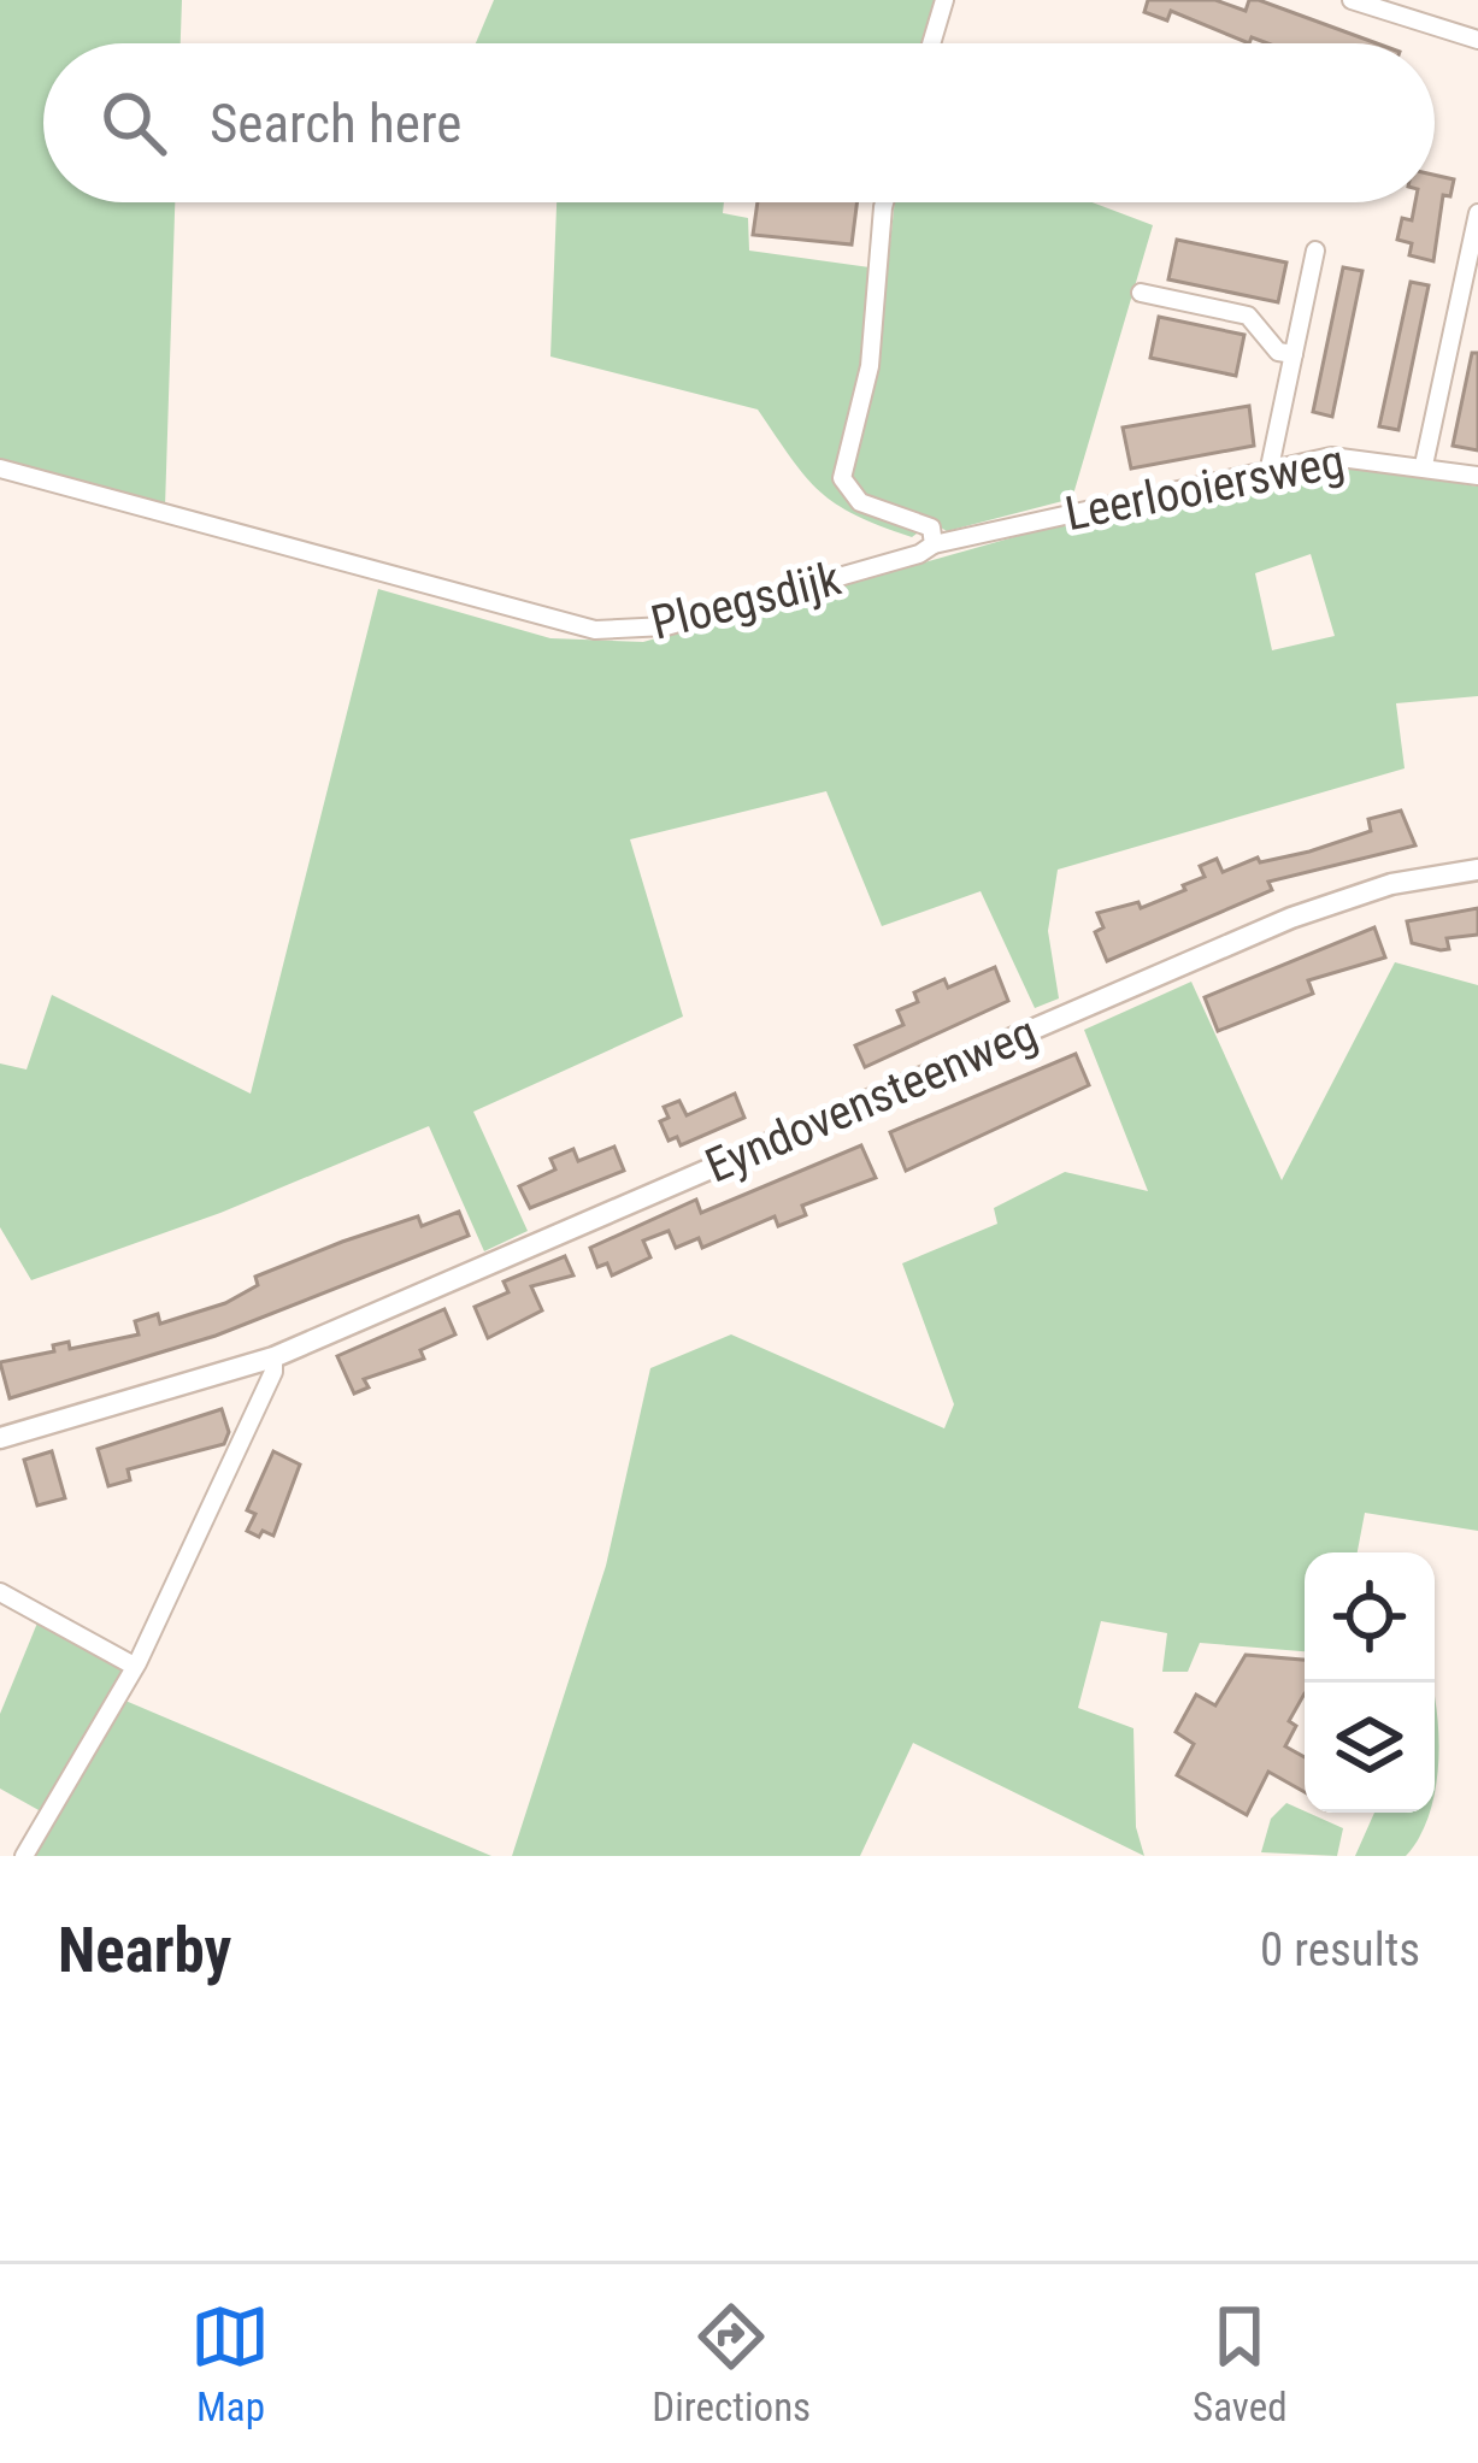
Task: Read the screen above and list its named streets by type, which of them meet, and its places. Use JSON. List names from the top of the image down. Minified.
{"streets":{"street":["Leerlooiersweg","Ploegsdijk","Eyndovensteenweg"]},"crossings":[["Leerlooiersweg","Ploegsdijk"]],"page":{"search":"Search here","heading":["Nearby","0 results"],"nav":["Map","Directions","Saved"]}}
